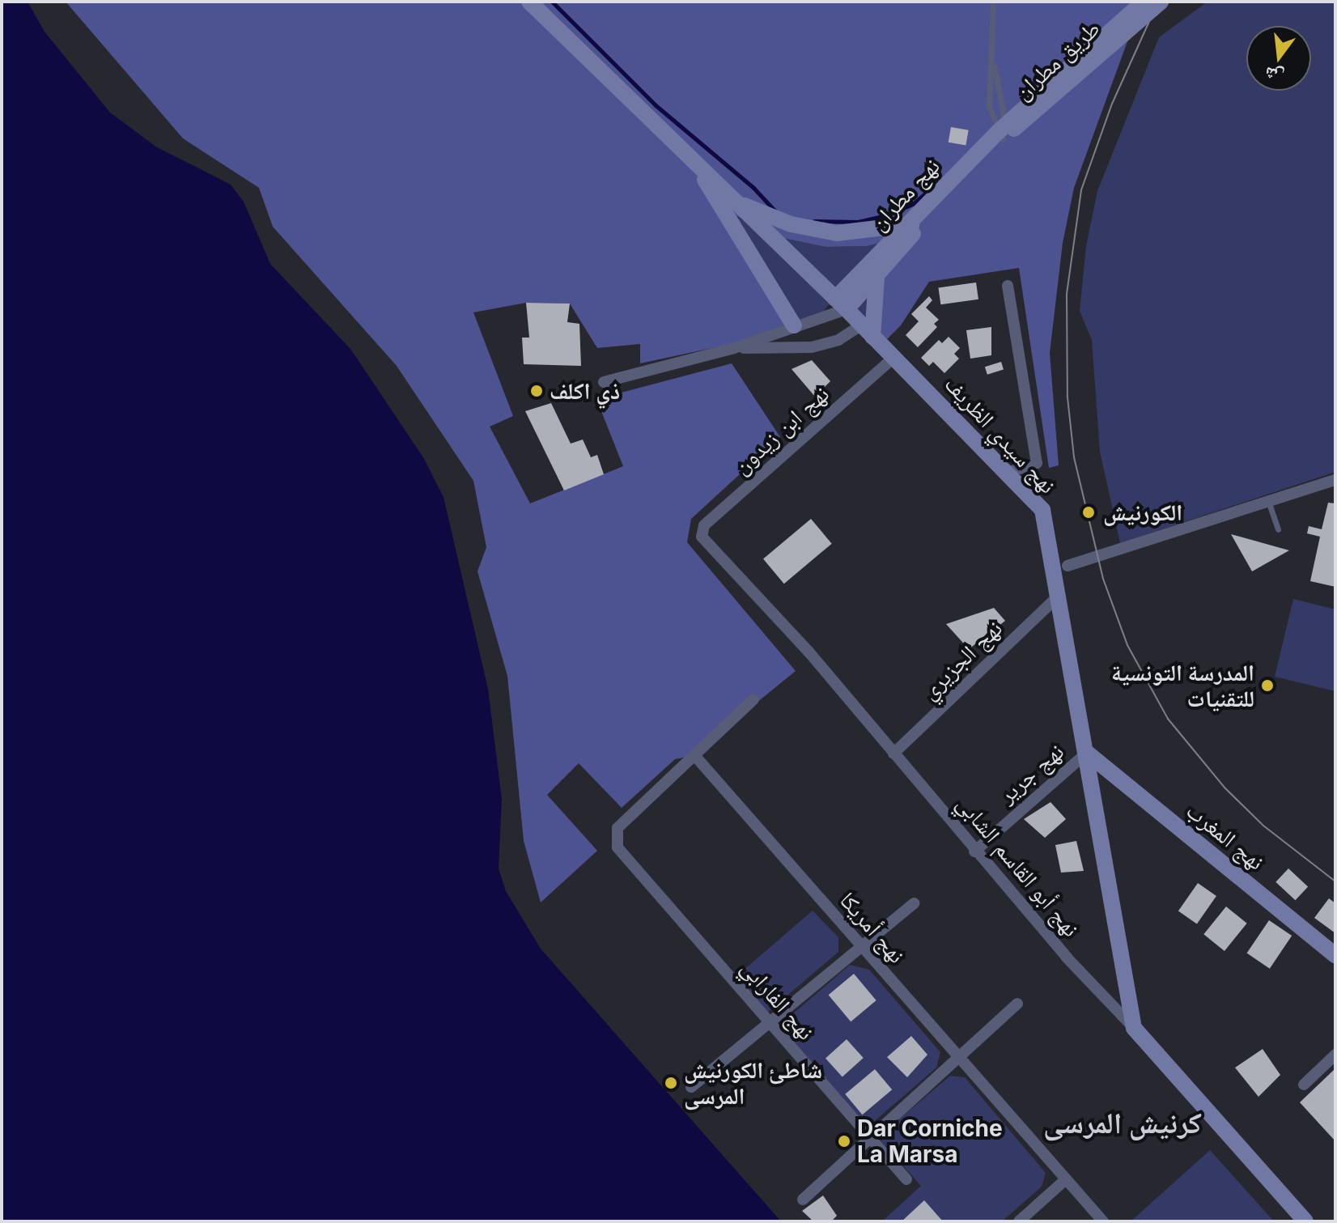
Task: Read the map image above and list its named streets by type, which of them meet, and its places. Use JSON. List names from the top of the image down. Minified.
{"streets":{"street":["طريق مطران","نهج مطران","نهج ابن زيدون","نهج سيدي الظريف","نهج الجزيري","نهج جرير","نهج المغرب","نهج أبو القاسم الشابي","نهج أمريكا","نهج الفارابي"]},"crossings":[["طريق مطران","نهج مطران"],["نهج مطران","نهج سيدي الظريف"],["نهج ابن زيدون","نهج سيدي الظريف"],["نهج ابن زيدون","نهج أبو القاسم الشابي"],["نهج سيدي الظريف","نهج الجزيري"],["نهج سيدي الظريف","نهج جرير"],["نهج سيدي الظريف","نهج المغرب"],["نهج سيدي الظريف","نهج أبو القاسم الشابي"],["نهج الجزيري","نهج أبو القاسم الشابي"],["نهج جرير","نهج المغرب"],["نهج جرير","نهج أبو القاسم الشابي"],["نهج أمريكا","نهج الفارابي"]],"districts":["كرنيش المرسى"],"places":["ذي اكلف","الكورنيش","المدرسة التونسية للتقنيات","شاطئ الكورنيش المرسى","Dar Corniche La Marsa"],"north":"bottom"}
